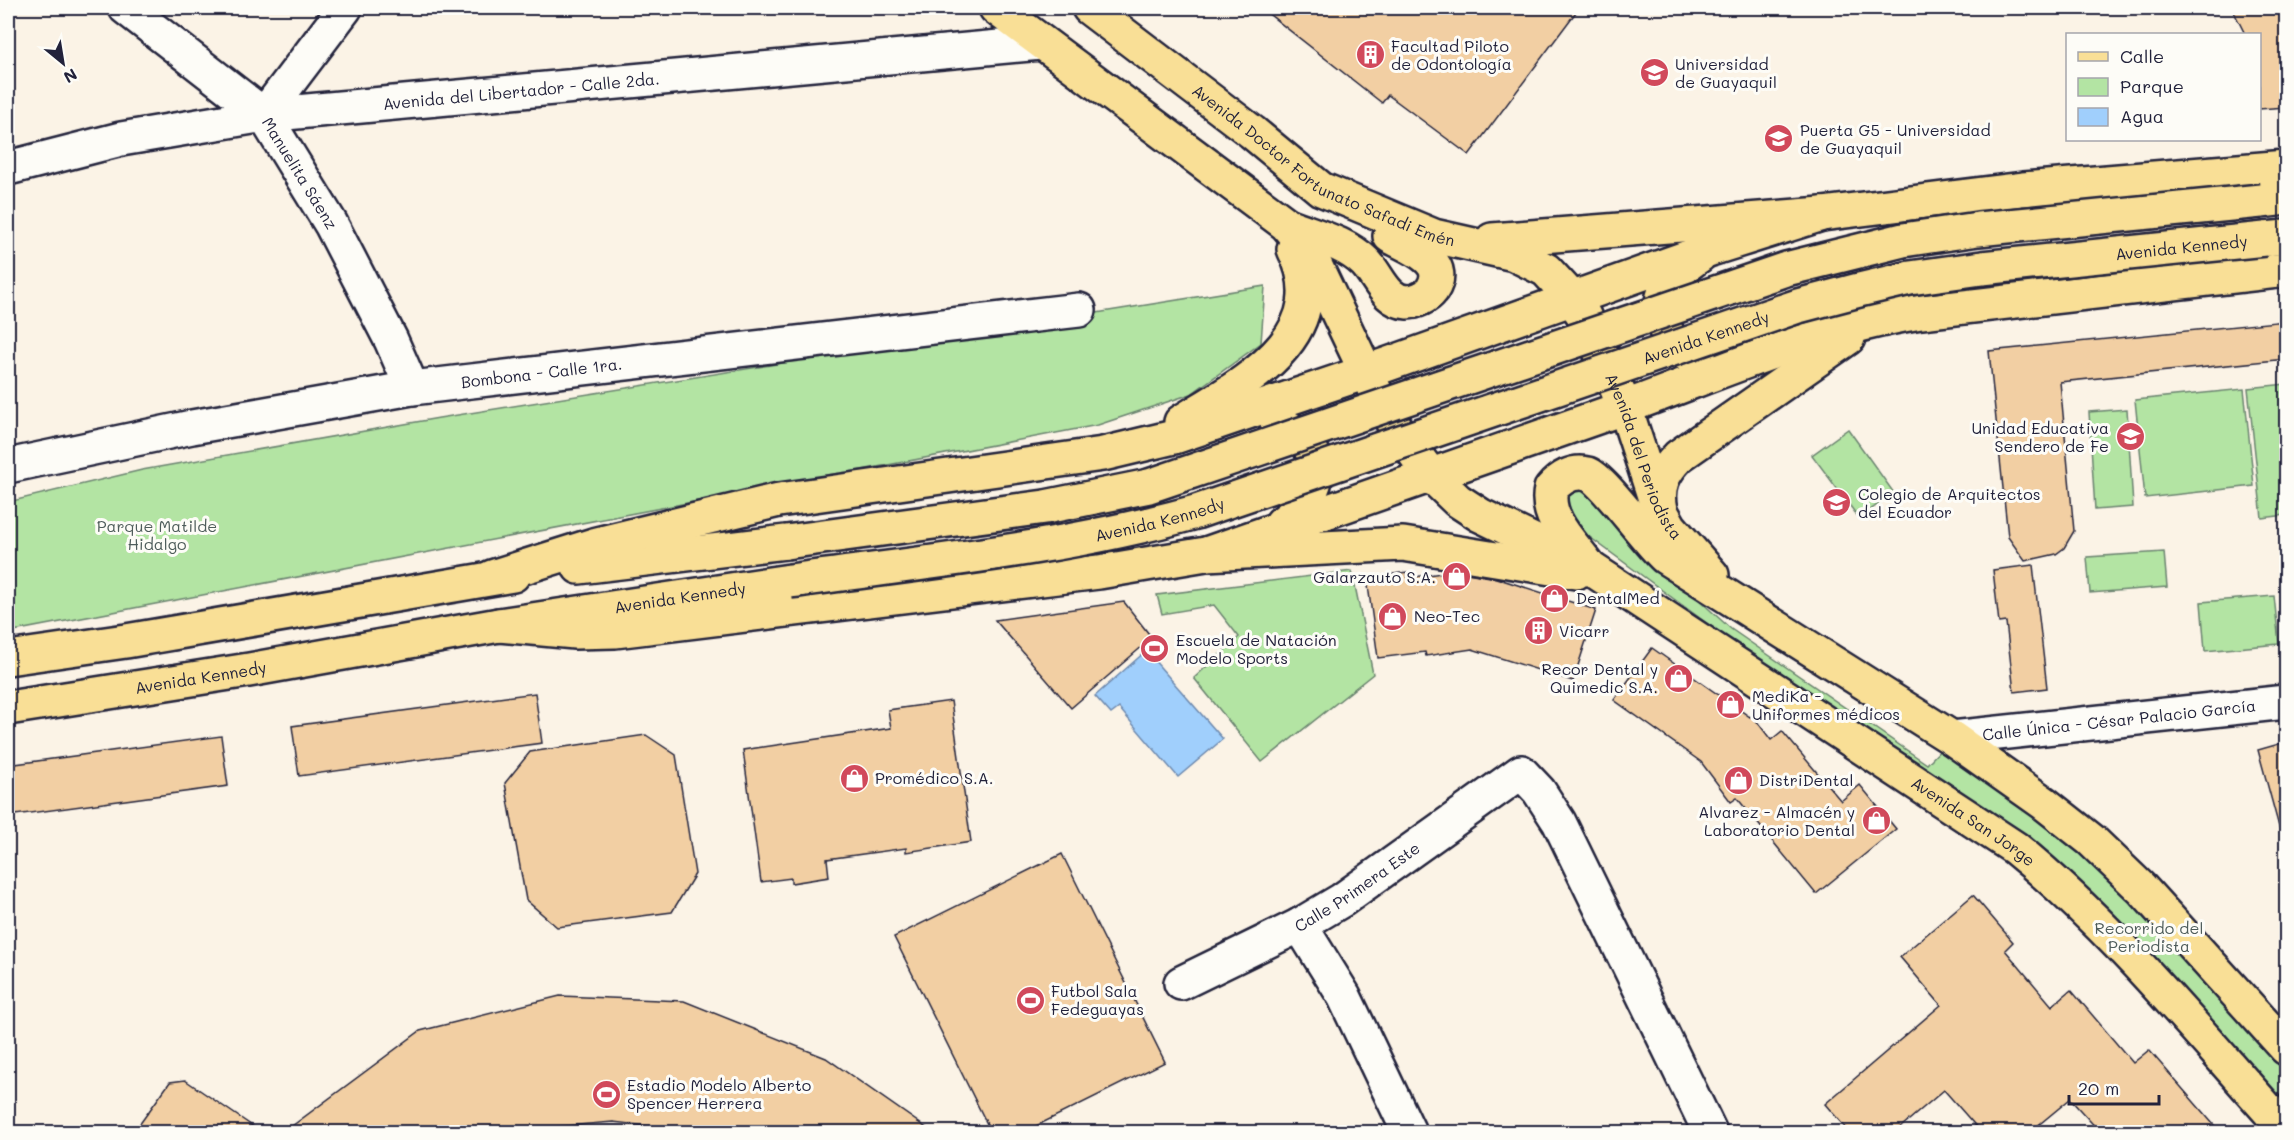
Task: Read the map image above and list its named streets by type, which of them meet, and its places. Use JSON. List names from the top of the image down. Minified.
{"streets":{"main road":["Avenida Doctor Fortunato Safadi Emén","Avenida Kennedy","Avenida del Periodista","Avenida San Jorge"],"street":["Avenida del Libertador - Calle 2da.","Manuelita Sáenz","Bombona - Calle 1ra.","Calle Única - César Palacio García","Calle Primera Este"]},"crossings":[["Avenida del Libertador - Calle 2da.","Manuelita Sáenz"],["Avenida Doctor Fortunato Safadi Emén","Avenida del Periodista"],["Manuelita Sáenz","Bombona - Calle 1ra."]],"parks":["Parque Matilde Hidalgo","Recorrido del Periodista"],"places":{"building":["Facultad Piloto de Odontología","Vicarr"],"school or university":["Universidad de Guayaquil","Puerta G5 - Universidad de Guayaquil","Unidad Educativa Sendero de Fe","Colegio de Arquitectos del Ecuador"],"shop":["Galarzauto S.A.","DentalMed","Neo-Tec","Recor Dental y Quimedic S.A.","MediKa - Uniformes médicos","Promédico S.A.","DistriDental","Alvarez - Almacén y Laboratorio Dental"],"sports":["Escuela de Natación Modelo Sports","Futbol Sala Fedeguayas","Estadio Modelo Alberto Spencer Herrera"]},"legend":["Calle","Parque","Agua"],"scale_bar":"20 m","north":"bottom right"}
